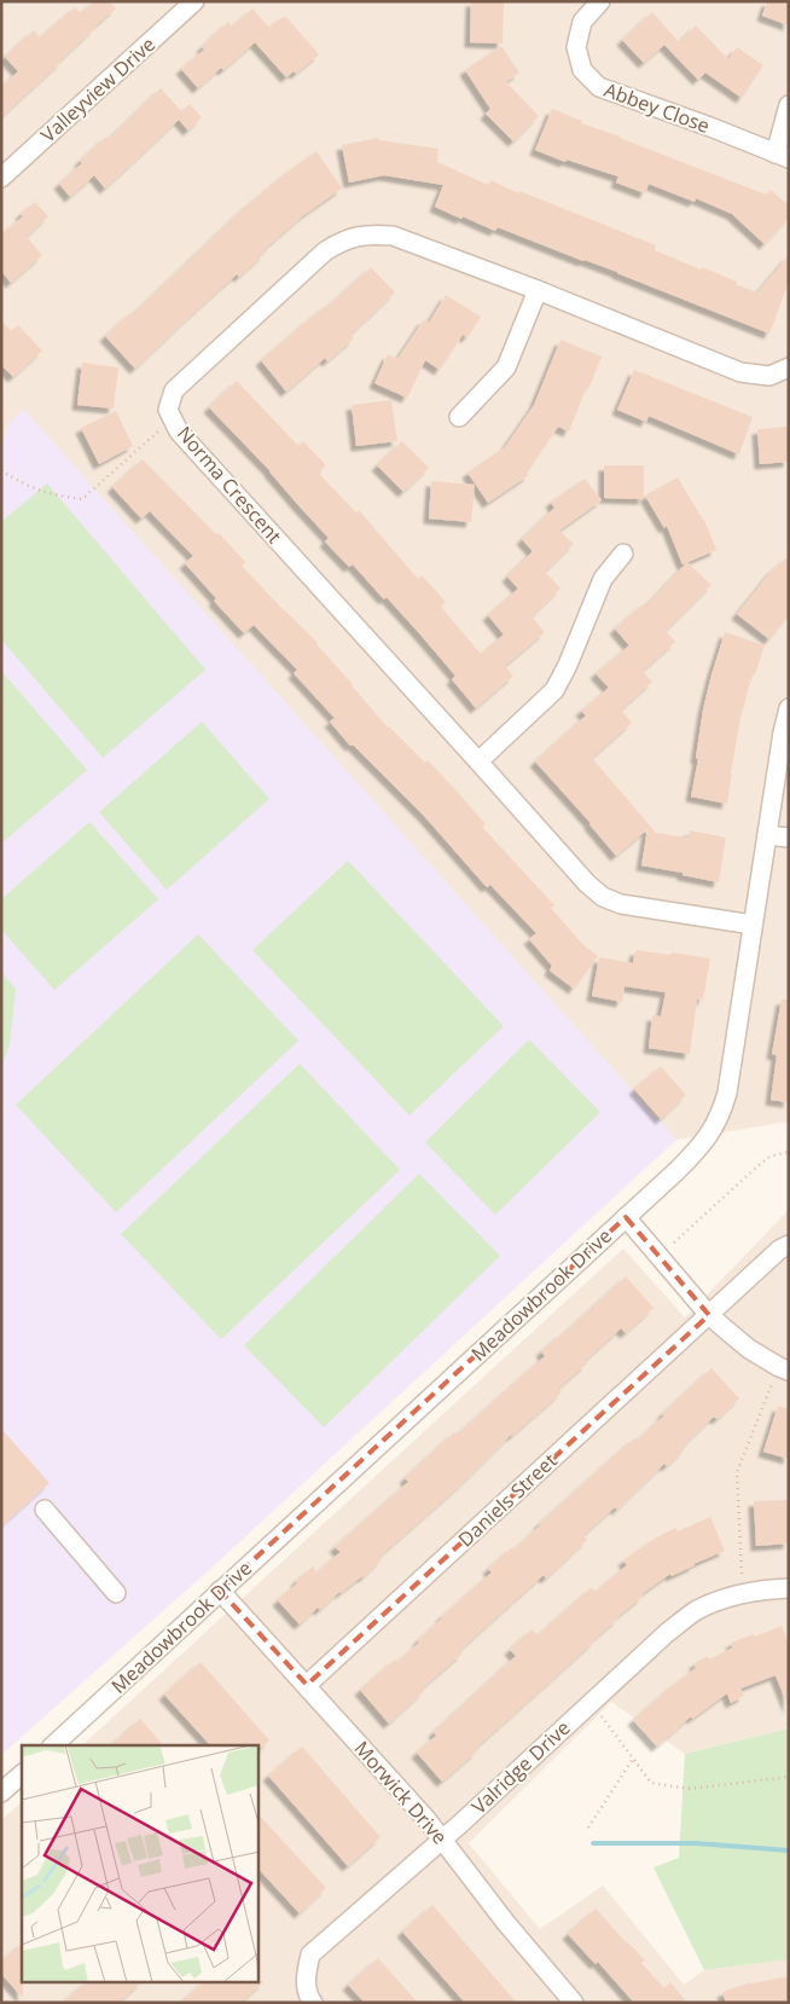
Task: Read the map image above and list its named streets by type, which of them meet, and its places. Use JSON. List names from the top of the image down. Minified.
{"streets":{"street":["Valleyview Drive","Abbey Close","Norma Crescent","Meadowbrook Drive","Daniels Street","Valridge Drive","Morwick Drive"]},"crossings":[["Norma Crescent","Meadowbrook Drive"],["Meadowbrook Drive","Morwick Drive"],["Daniels Street","Morwick Drive"],["Valridge Drive","Morwick Drive"]]}
